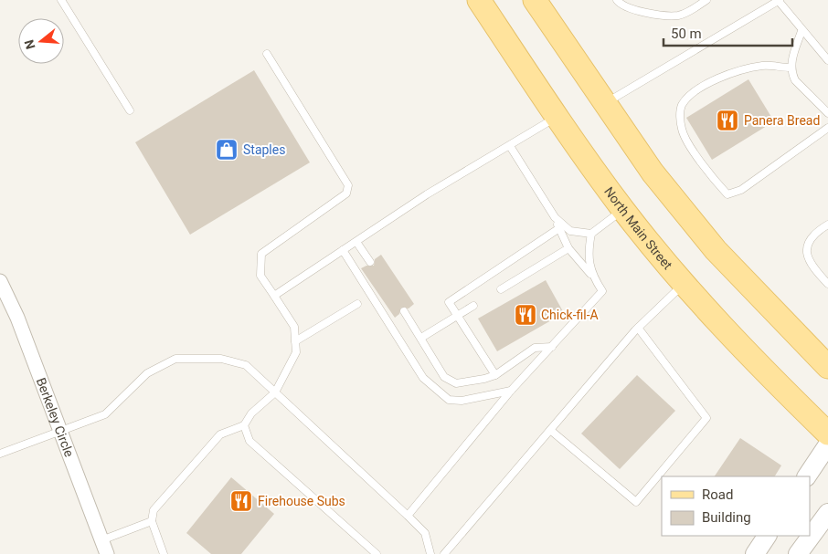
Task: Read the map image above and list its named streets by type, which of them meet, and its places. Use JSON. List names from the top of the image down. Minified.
{"streets":{"main road":["North Main Street"],"street":["Berkeley Circle"]},"places":{"restaurant":["Panera Bread","Chick-fil-A","Firehouse Subs"],"shop":["Staples"]},"legend":["Road","Building"],"scale_bar":"50 m","north":"left"}
